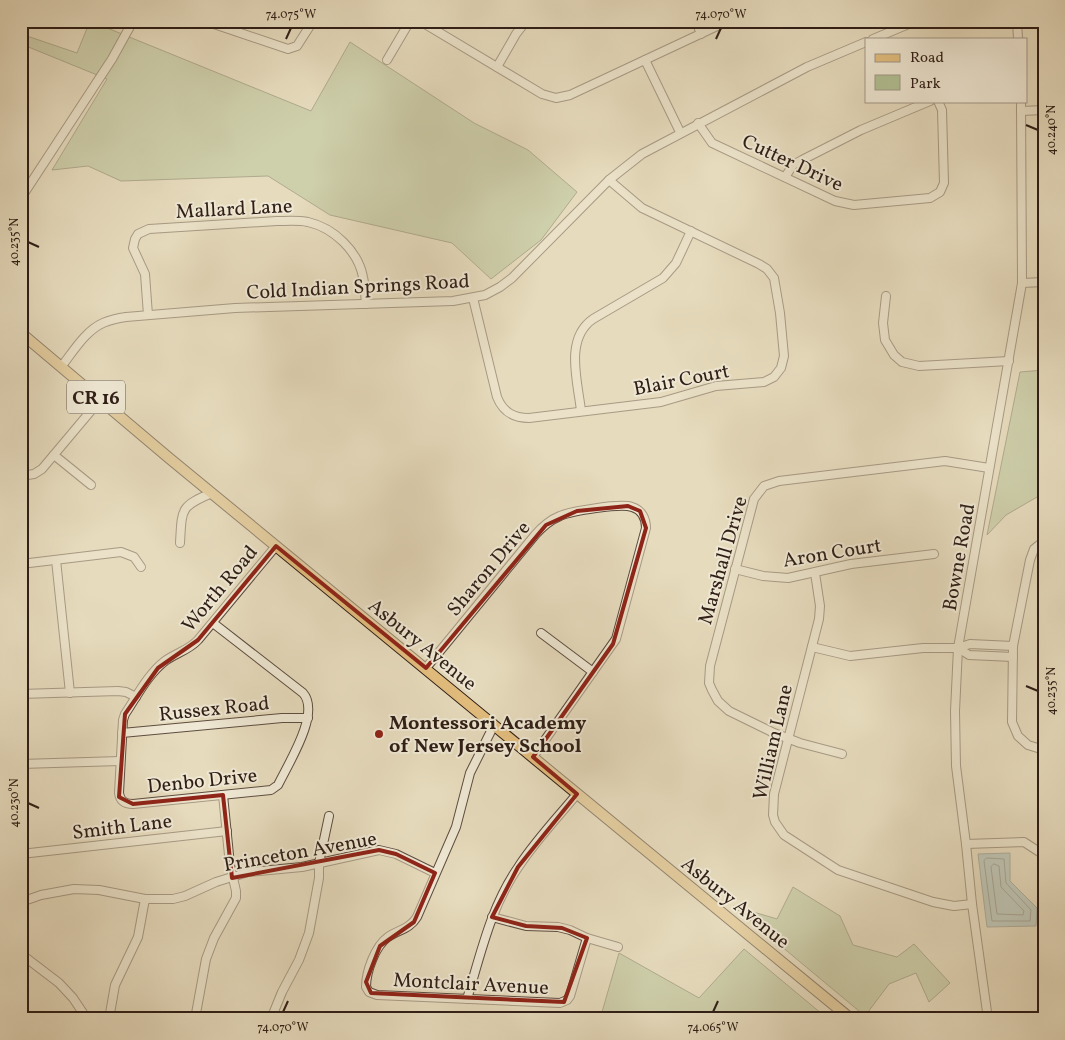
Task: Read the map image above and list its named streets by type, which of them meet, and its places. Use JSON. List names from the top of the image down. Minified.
{"streets":{"main road":["CR 16","Asbury Avenue"],"street":["Cutter Drive","Mallard Lane","Cold Indian Springs Road","Blair Court","Aron Court","Bowne Road","Marshall Drive","Sharon Drive","Worth Road","Russex Road","William Lane","Denbo Drive","Smith Lane","Princeton Avenue","Montclair Avenue"]},"crossings":[["Cutter Drive","Cold Indian Springs Road"],["Mallard Lane","Cold Indian Springs Road"],["Cold Indian Springs Road","Blair Court"],["Cold Indian Springs Road","Asbury Avenue"],["Aron Court","Marshall Drive"],["Aron Court","William Lane"],["Bowne Road","Marshall Drive"],["Bowne Road","William Lane"],["Marshall Drive","William Lane"],["Sharon Drive","Asbury Avenue"],["Worth Road","Asbury Avenue"],["Worth Road","Russex Road"],["Worth Road","Denbo Drive"],["Russex Road","Denbo Drive"],["Princeton Avenue","Montclair Avenue"]],"places":["Montessori Academy of New Jersey School"],"legend":["Road","Park"],"coordinates":["74.075°W","74.070°W","40.240°N","40.235°N","40.230°N","74.065°W"]}
